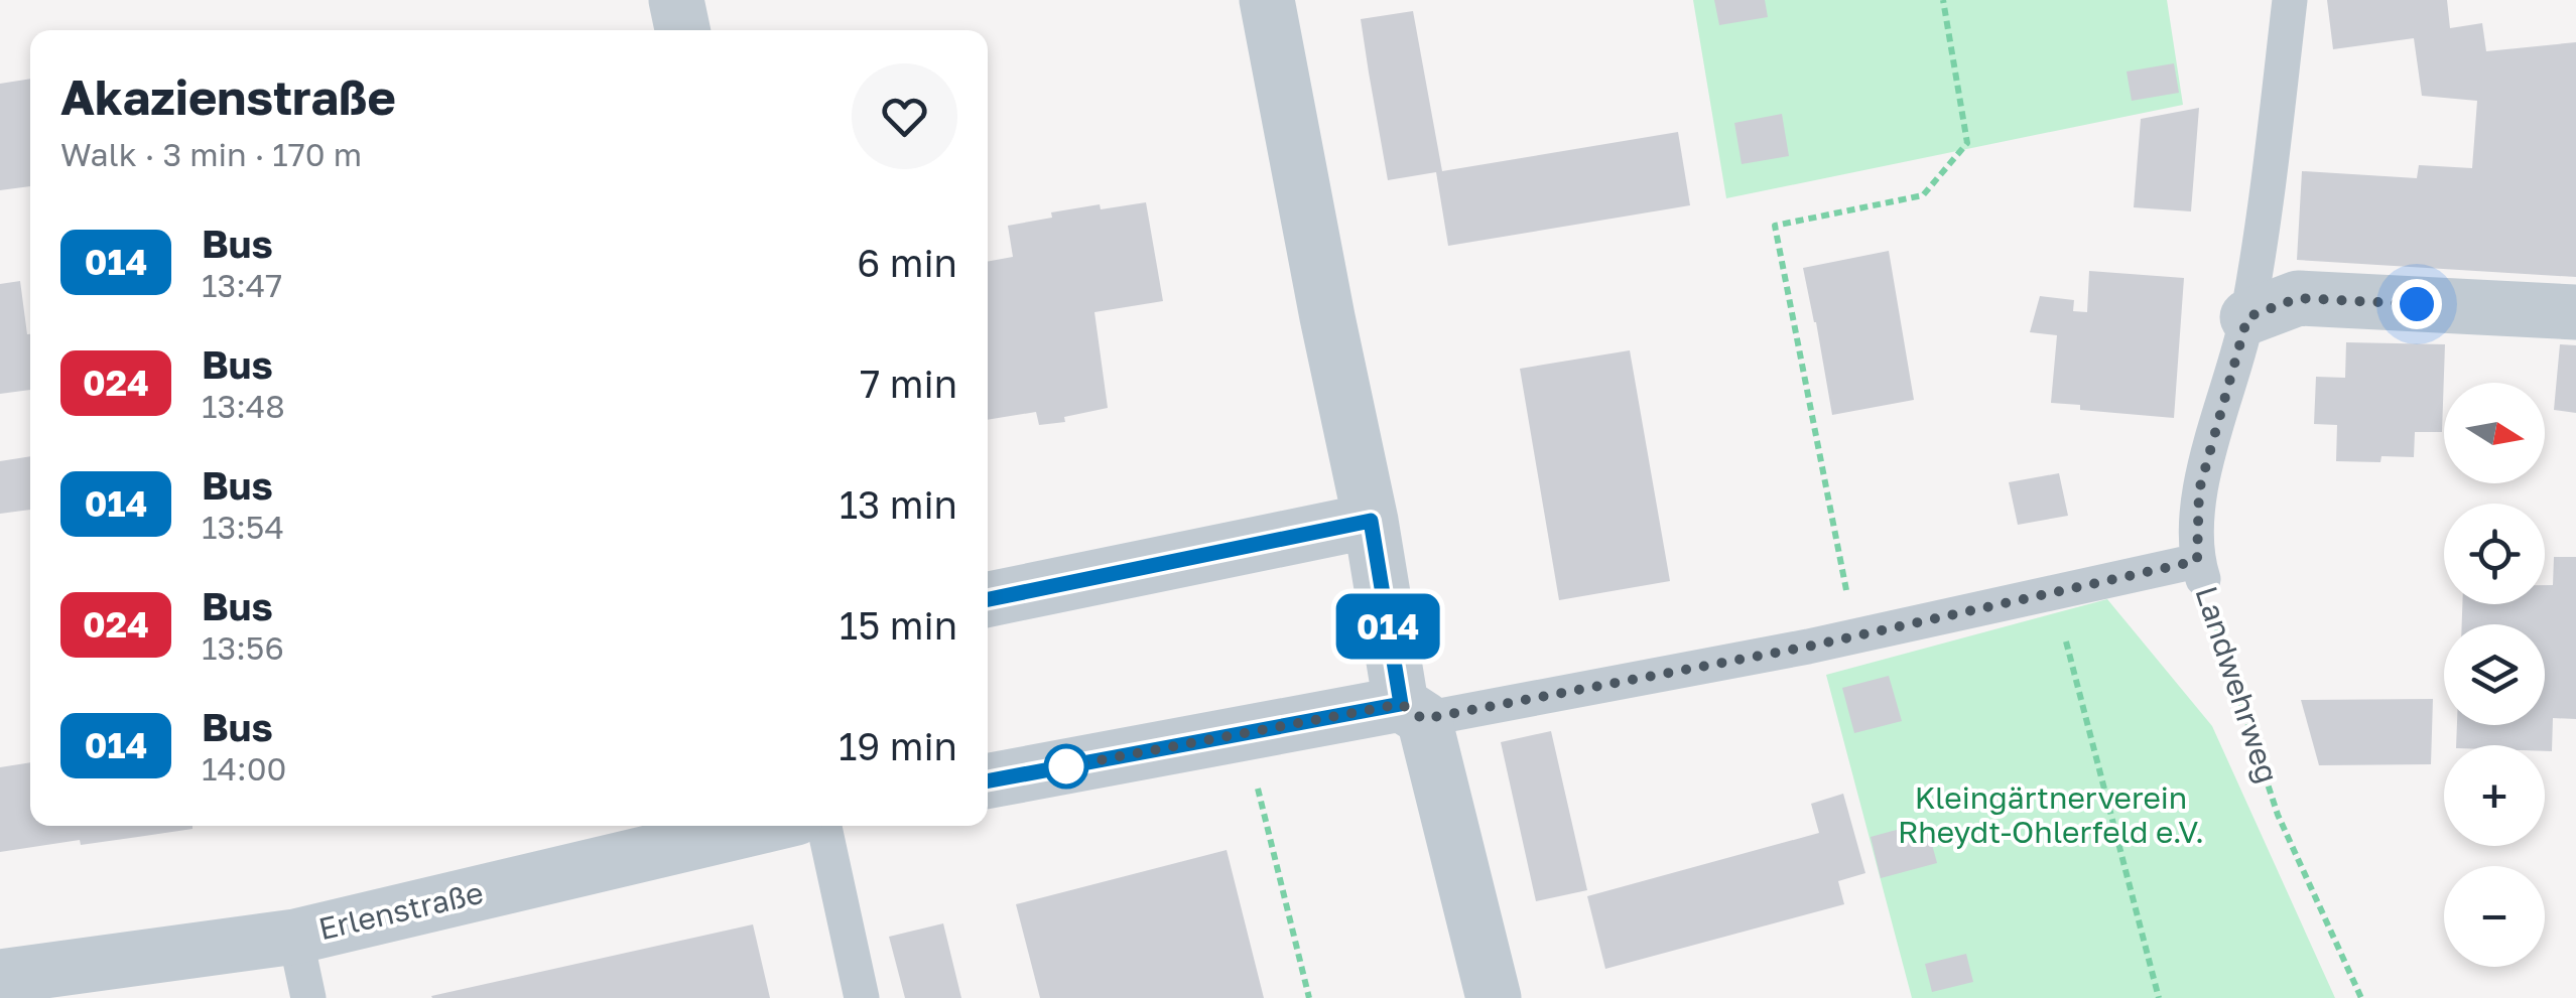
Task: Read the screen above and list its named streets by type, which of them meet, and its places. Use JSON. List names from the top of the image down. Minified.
{"streets":{"street":["Erlenstraße"],"lane":["Landwehrweg"]},"parks":["Kleingärtnerverein Rheydt-Ohlerfeld e.V."],"lines":["bus line 014"],"north":"right","page":{"on_map":"014","heading":["Akazienstraße","Walk · 3 min · 170 m"],"list":[{"mark":"014","name":"Bus","note":"13:47","value":"6 min"},{"mark":"024","name":"Bus","note":"13:48","value":"7 min"},{"mark":"014","name":"Bus","note":"13:54","value":"13 min"},{"mark":"024","name":"Bus","note":"13:56","value":"15 min"},{"mark":"014","name":"Bus","note":"14:00","value":"19 min"}],"map_buttons":["+","−"]}}
